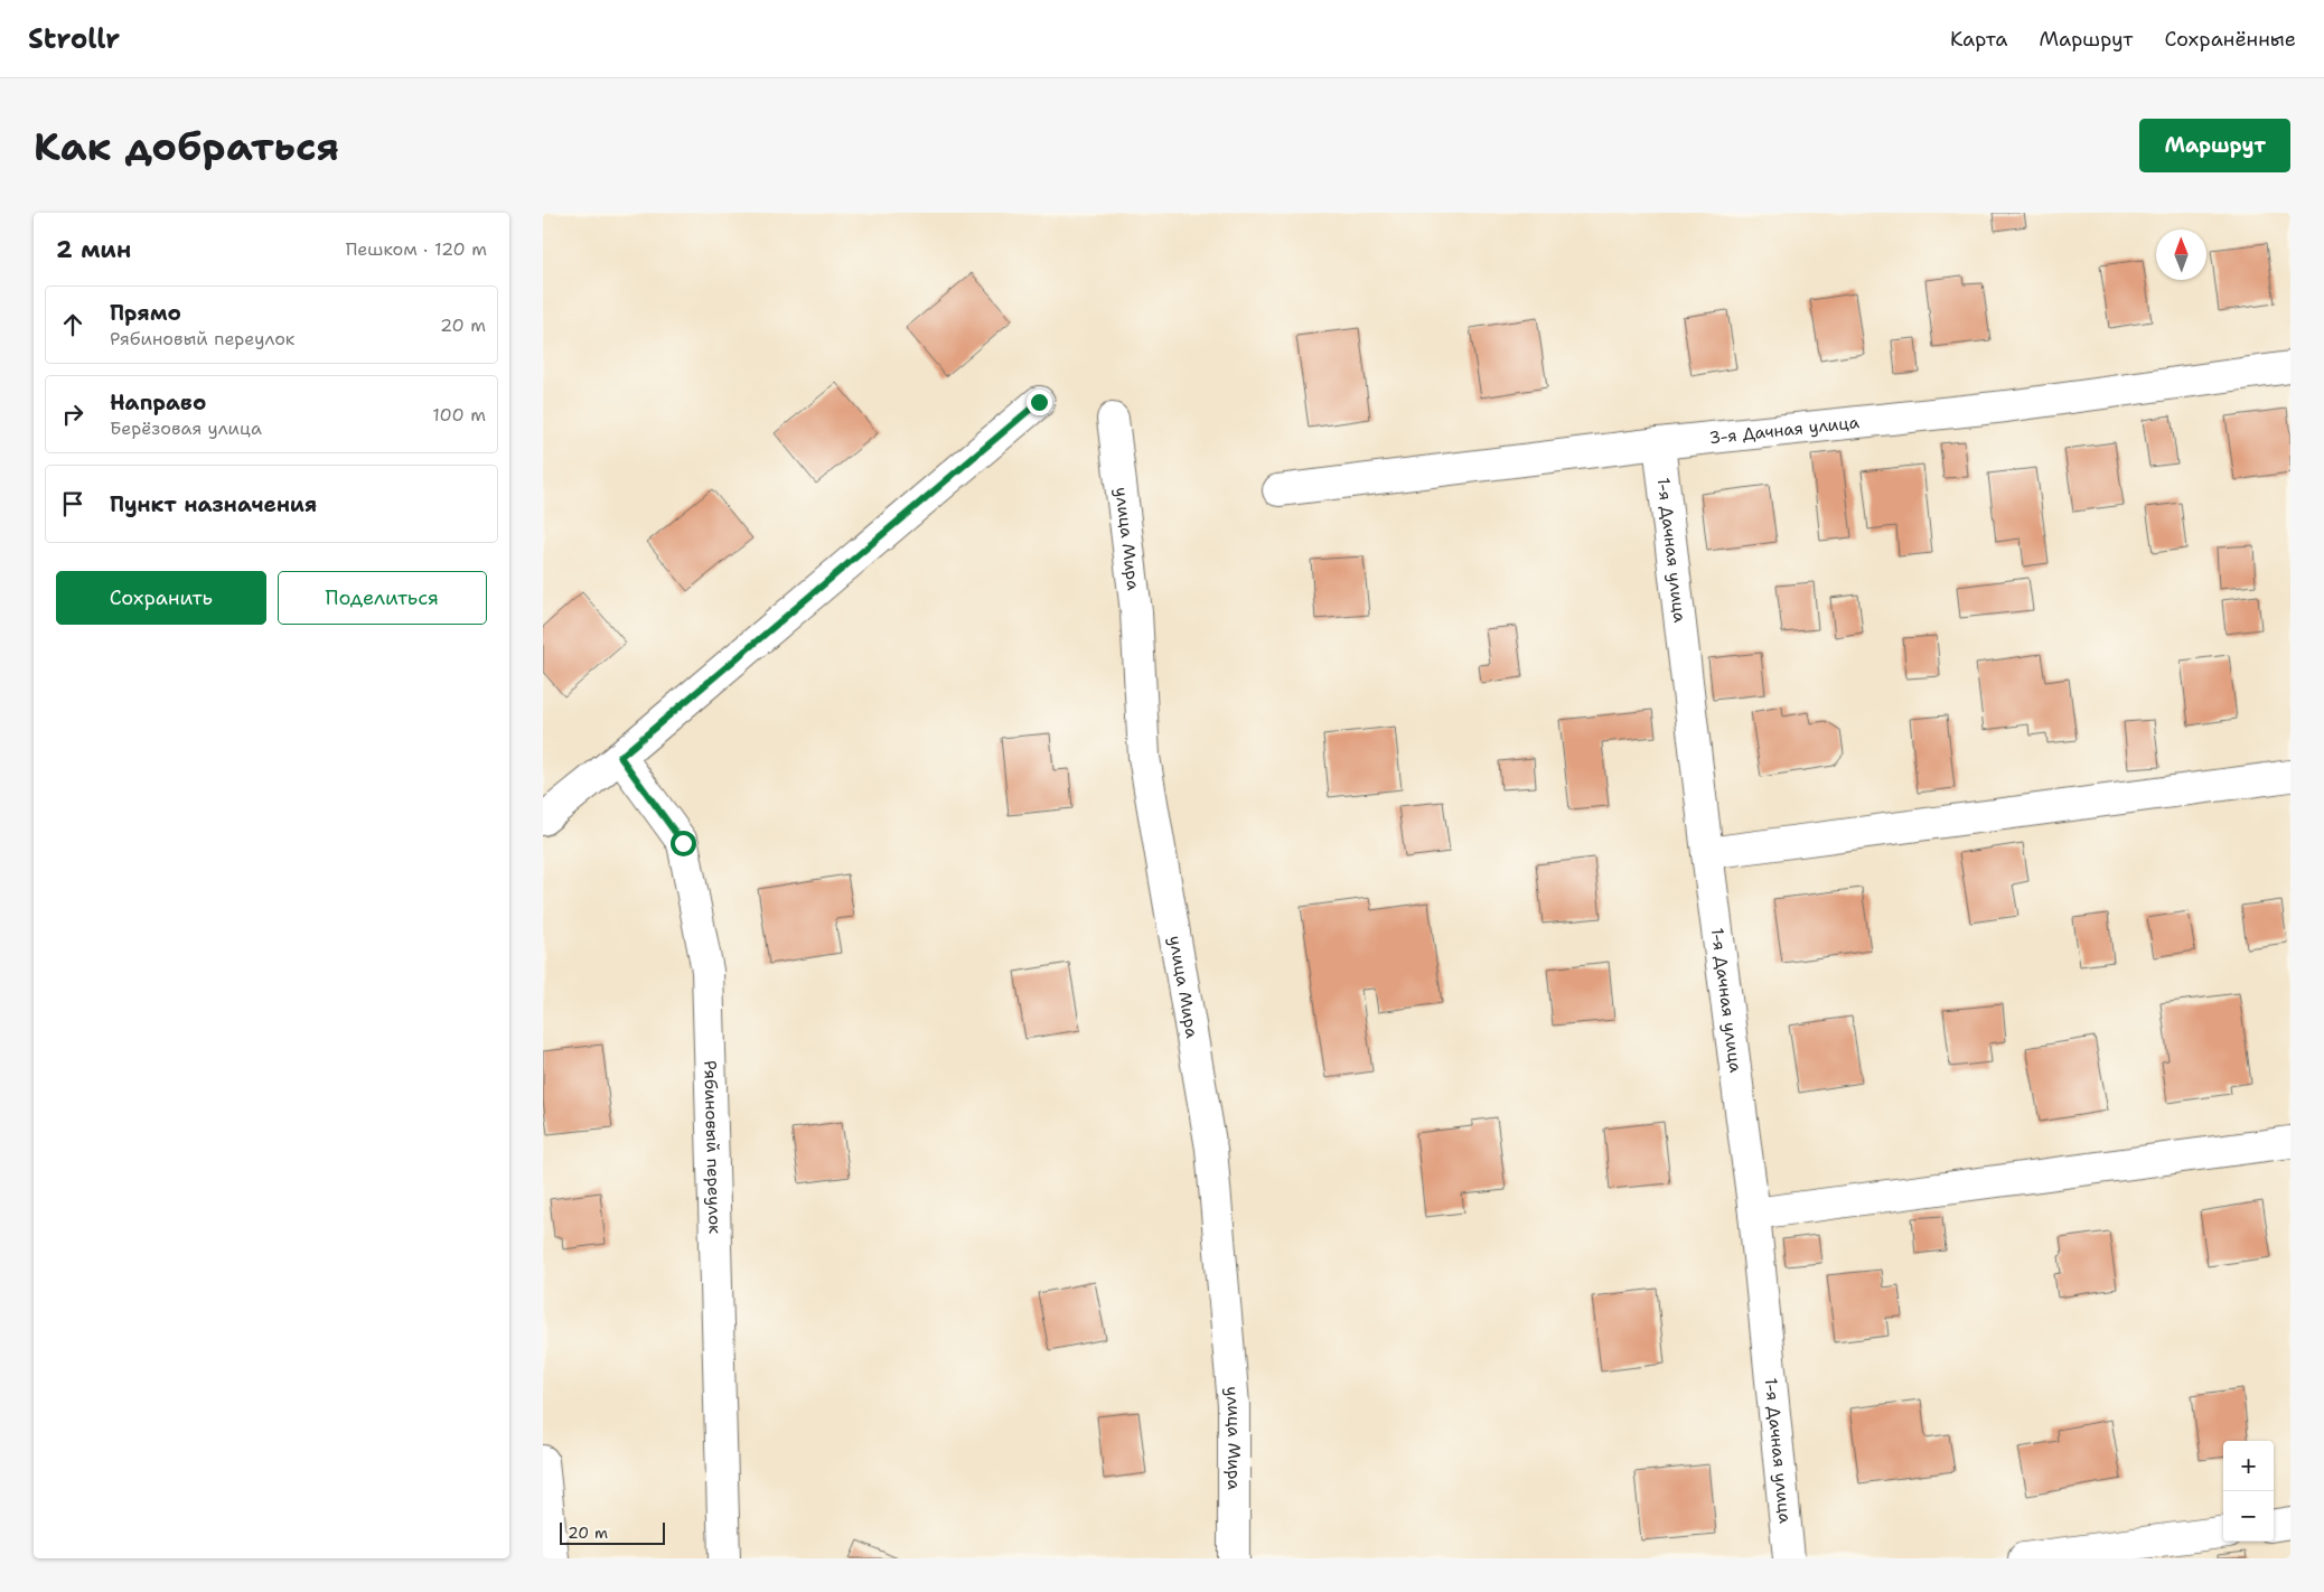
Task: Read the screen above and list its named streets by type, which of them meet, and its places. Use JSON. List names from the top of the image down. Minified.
{"streets":{"street":["3-я Дачная улица","улица Мира","1-я Дачная улица","Рябиновый переулок"]},"crossings":[["3-я Дачная улица","1-я Дачная улица"]],"scale_bar":"20 m","north":"top","page":{"header":"Strollr","nav":["Карта","Маршрут","Сохранённые"],"buttons":["Маршрут",["Сохранить","Поделиться"]],"title":"Как добраться","heading":["2 мин","Пешком · 120 m"],"list":[["Прямо","Рябиновый переулок","20 m"],["Направо","Берёзовая улица","100 m"],"Пункт назначения"],"map_buttons":["+","−"],"scale":"20 m"}}
